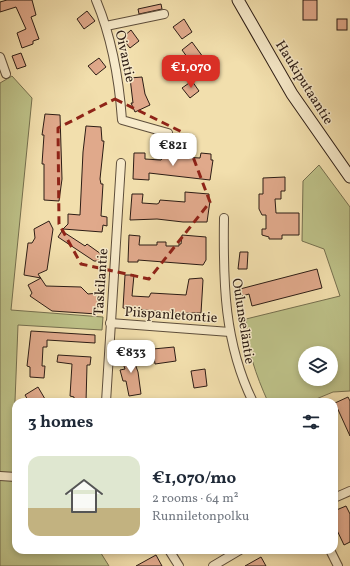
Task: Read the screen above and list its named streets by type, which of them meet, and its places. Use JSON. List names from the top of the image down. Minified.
{"streets":{"main road":["Haukiputaantie"],"street":["Oivantie","Taskilantie","Piispanletontie","Oulunseläntie"]},"crossings":[["Taskilantie","Piispanletontie"],["Piispanletontie","Oulunseläntie"]],"page":{"price":["€1,070","€821","€833"],"heading":"3 homes","list":[{"name":"€1,070/mo","note":"2 rooms · 64 m² · Runniletonpolku"}]}}
